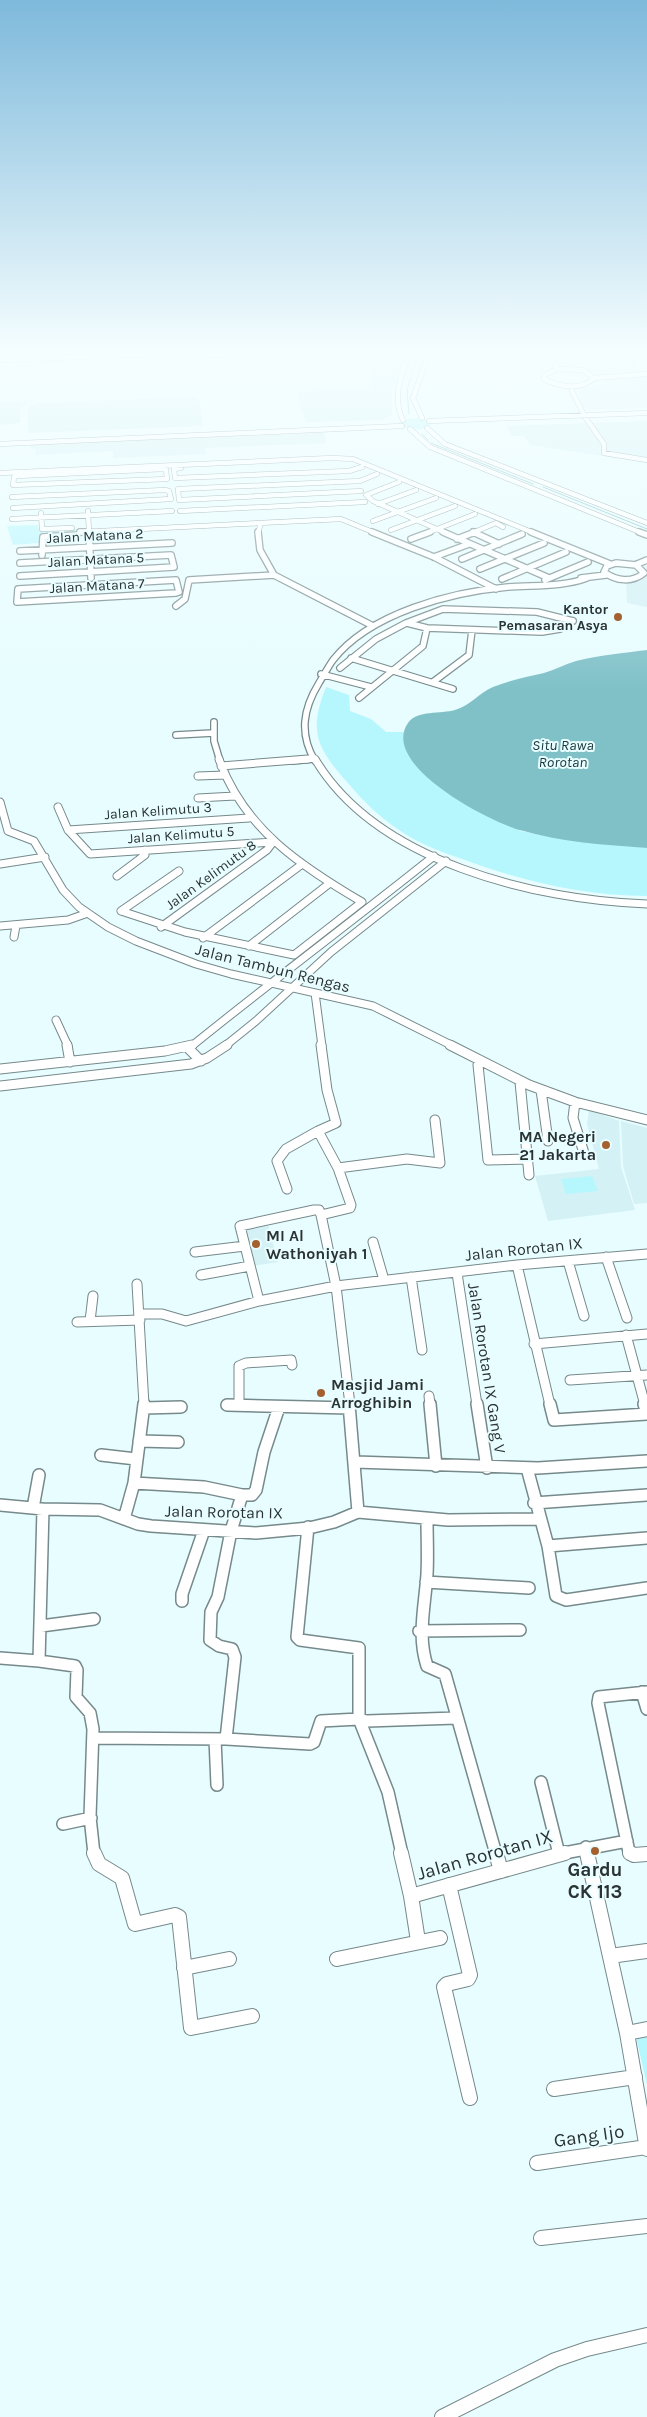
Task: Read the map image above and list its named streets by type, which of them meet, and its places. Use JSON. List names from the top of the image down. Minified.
{"streets":{"street":["Jalan Matana 2","Jalan Matana 5","Jalan Matana 7","Jalan Kelimutu 3","Jalan Kelimutu 5","Jalan Kelimutu 8","Jalan Tambun Rengas","Jalan Rorotan IX","Jalan Rorotan IX Gang V","Gang Ijo"]},"crossings":[["Jalan Kelimutu 5","Jalan Kelimutu 8"],["Jalan Rorotan IX","Jalan Rorotan IX Gang V"]],"water":["Situ Rawa Rorotan"],"places":["Kantor Pemasaran Asya","MA Negeri 21 Jakarta","MI Al Wathoniyah 1","Masjid Jami Arroghibin","Gardu CK 113"]}
